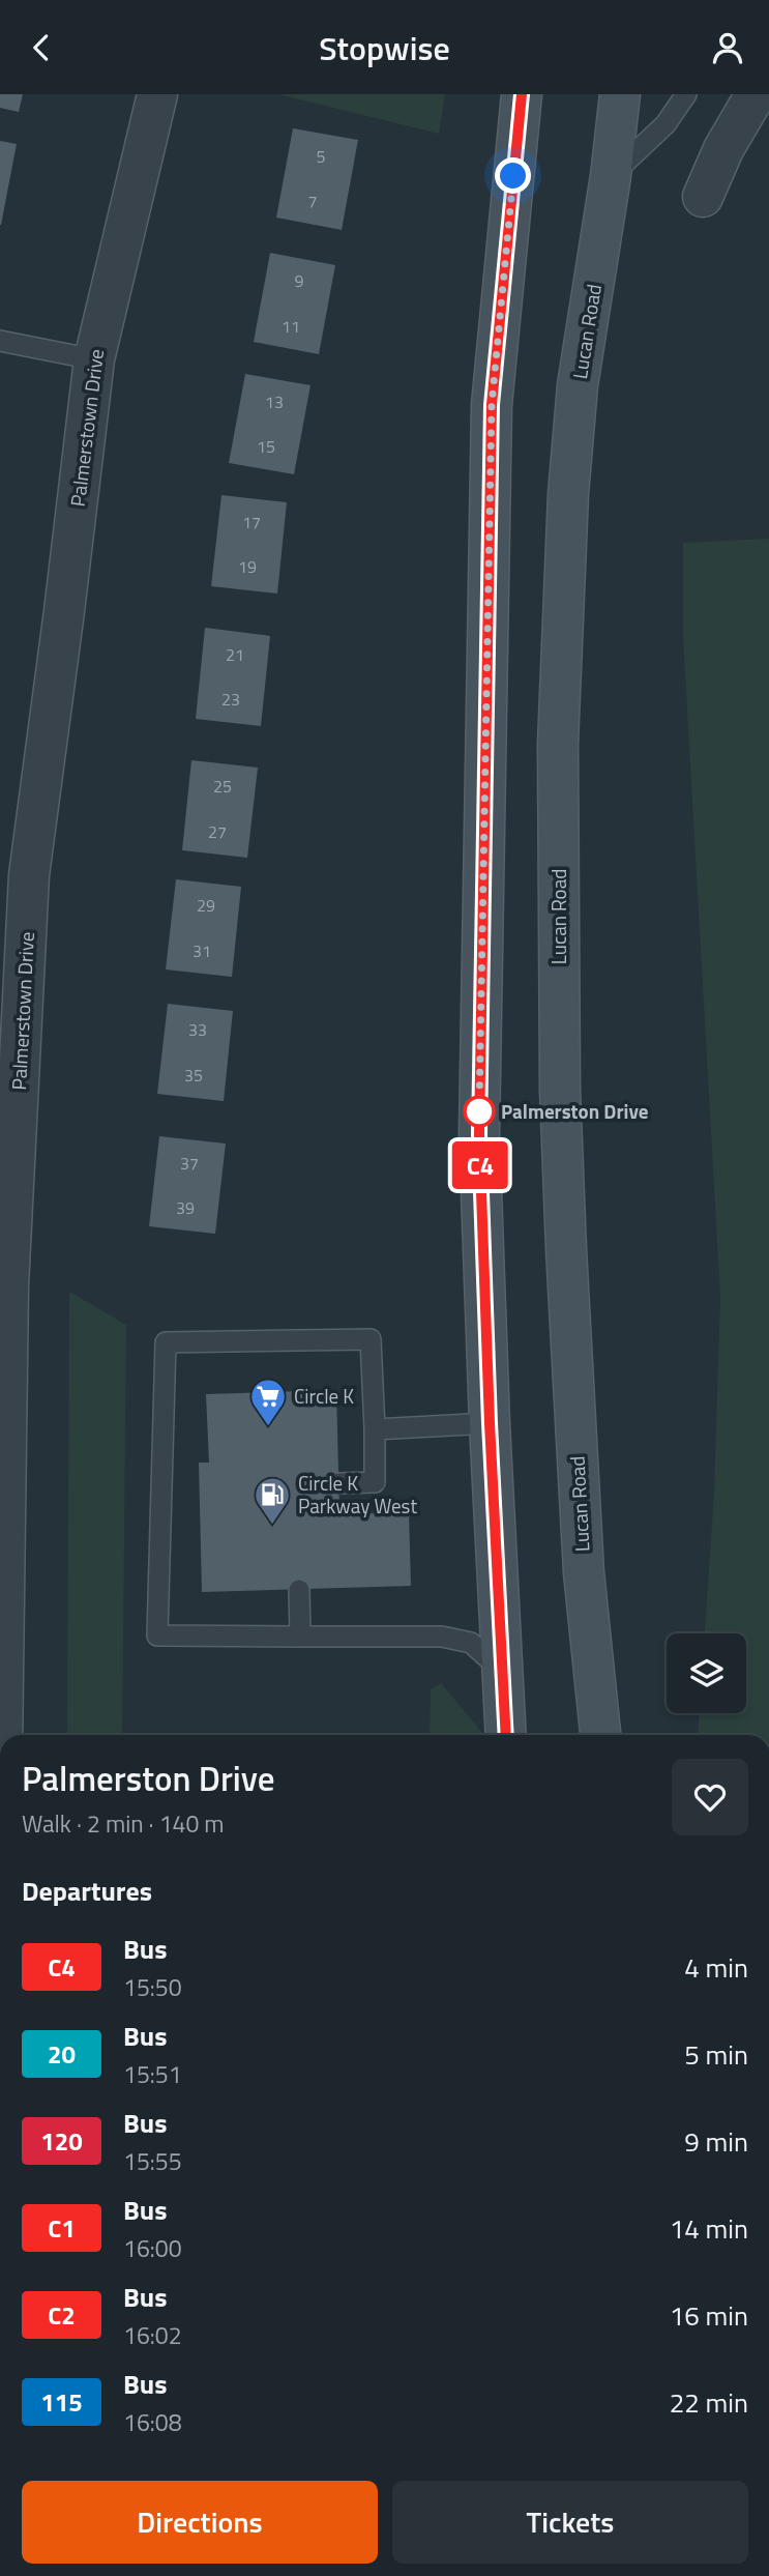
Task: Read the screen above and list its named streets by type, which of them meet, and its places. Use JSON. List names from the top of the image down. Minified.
{"streets":{"main road":["Lucan Road"],"street":["Palmerstown Drive"]},"places":{"other":["Palmerston Drive"],"supermarket":["Circle K"],"fuel station":["Circle K Parkway West"]},"lines":["bus line C4"],"house_numbers":["5","7","9","11","13","15","17","19","21","23","25","27","29","31","33","35","37","39"],"page":{"header":"Stopwise","on_map":"C4","heading":[["Palmerston Drive","Walk · 2 min · 140 m"],"Departures"],"list":[{"mark":"C4","name":"Bus","note":"15:50","value":"4 min"},{"mark":"20","name":"Bus","note":"15:51","value":"5 min"},{"mark":"120","name":"Bus","note":"15:55","value":"9 min"},{"mark":"C1","name":"Bus","note":"16:00","value":"14 min"},{"mark":"C2","name":"Bus","note":"16:02","value":"16 min"},{"mark":"115","name":"Bus","note":"16:08","value":"22 min"}],"buttons":["Directions","Tickets"]}}
